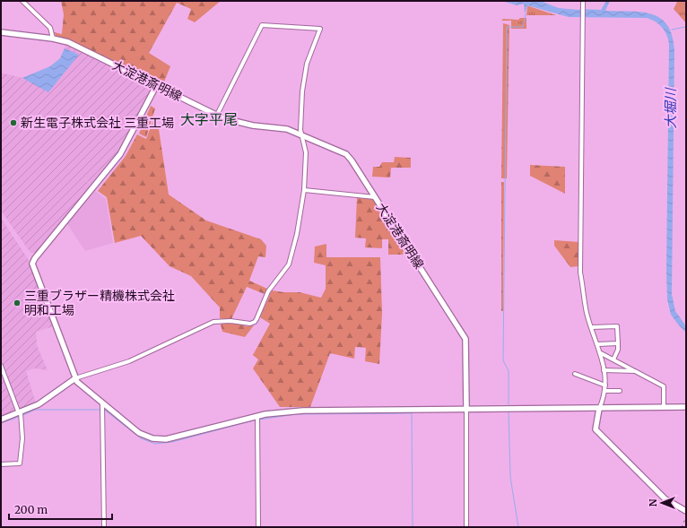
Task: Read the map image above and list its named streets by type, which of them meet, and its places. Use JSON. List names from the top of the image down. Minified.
{"streets":{"main road":["大淀港斎明線"]},"districts":["大字平尾"],"water":["大堀川"],"places":["新生電子株式会社 三重工場","三重ブラザー精機株式会社 明和工場"],"scale_bar":"200 m","north":"left"}
